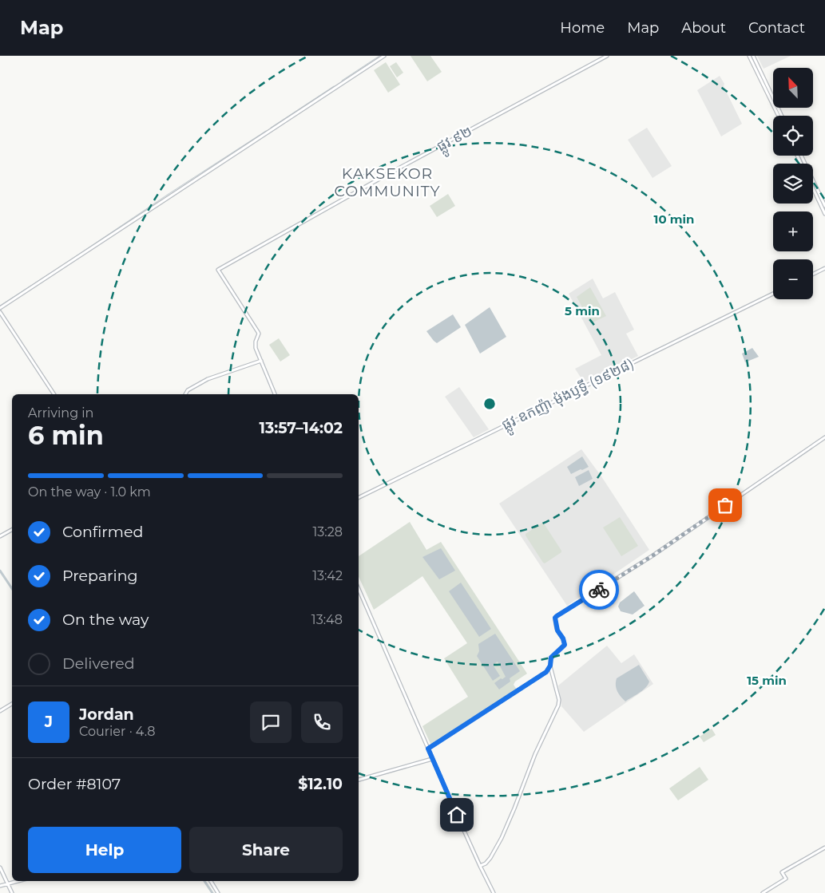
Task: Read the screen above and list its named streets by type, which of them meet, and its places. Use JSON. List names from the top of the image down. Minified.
{"streets":{"main road":["ផ្លូវ ៩២","ផ្លូវ ឧកញ៉ា ម៉ុងឫទ្ធី (១៩២៨)"]},"districts":["KAKSEKOR COMMUNITY"],"north":"top left","page":{"header":"Map","nav":["Home","Map","About","Contact"],"map_buttons":["+","−"],"heading":["6 min","Arriving in","13:57–14:02"],"panel":["Jordan","Courier · 4.8","Order #8107","$12.10"],"bar":"On the way · 1.0 km","list":[["Confirmed","13:28"],["Preparing","13:42"],["On the way","13:48"],"Delivered"],"round":"J","buttons":["Help","Share"]},"rings":["10 min","5 min","15 min"]}
